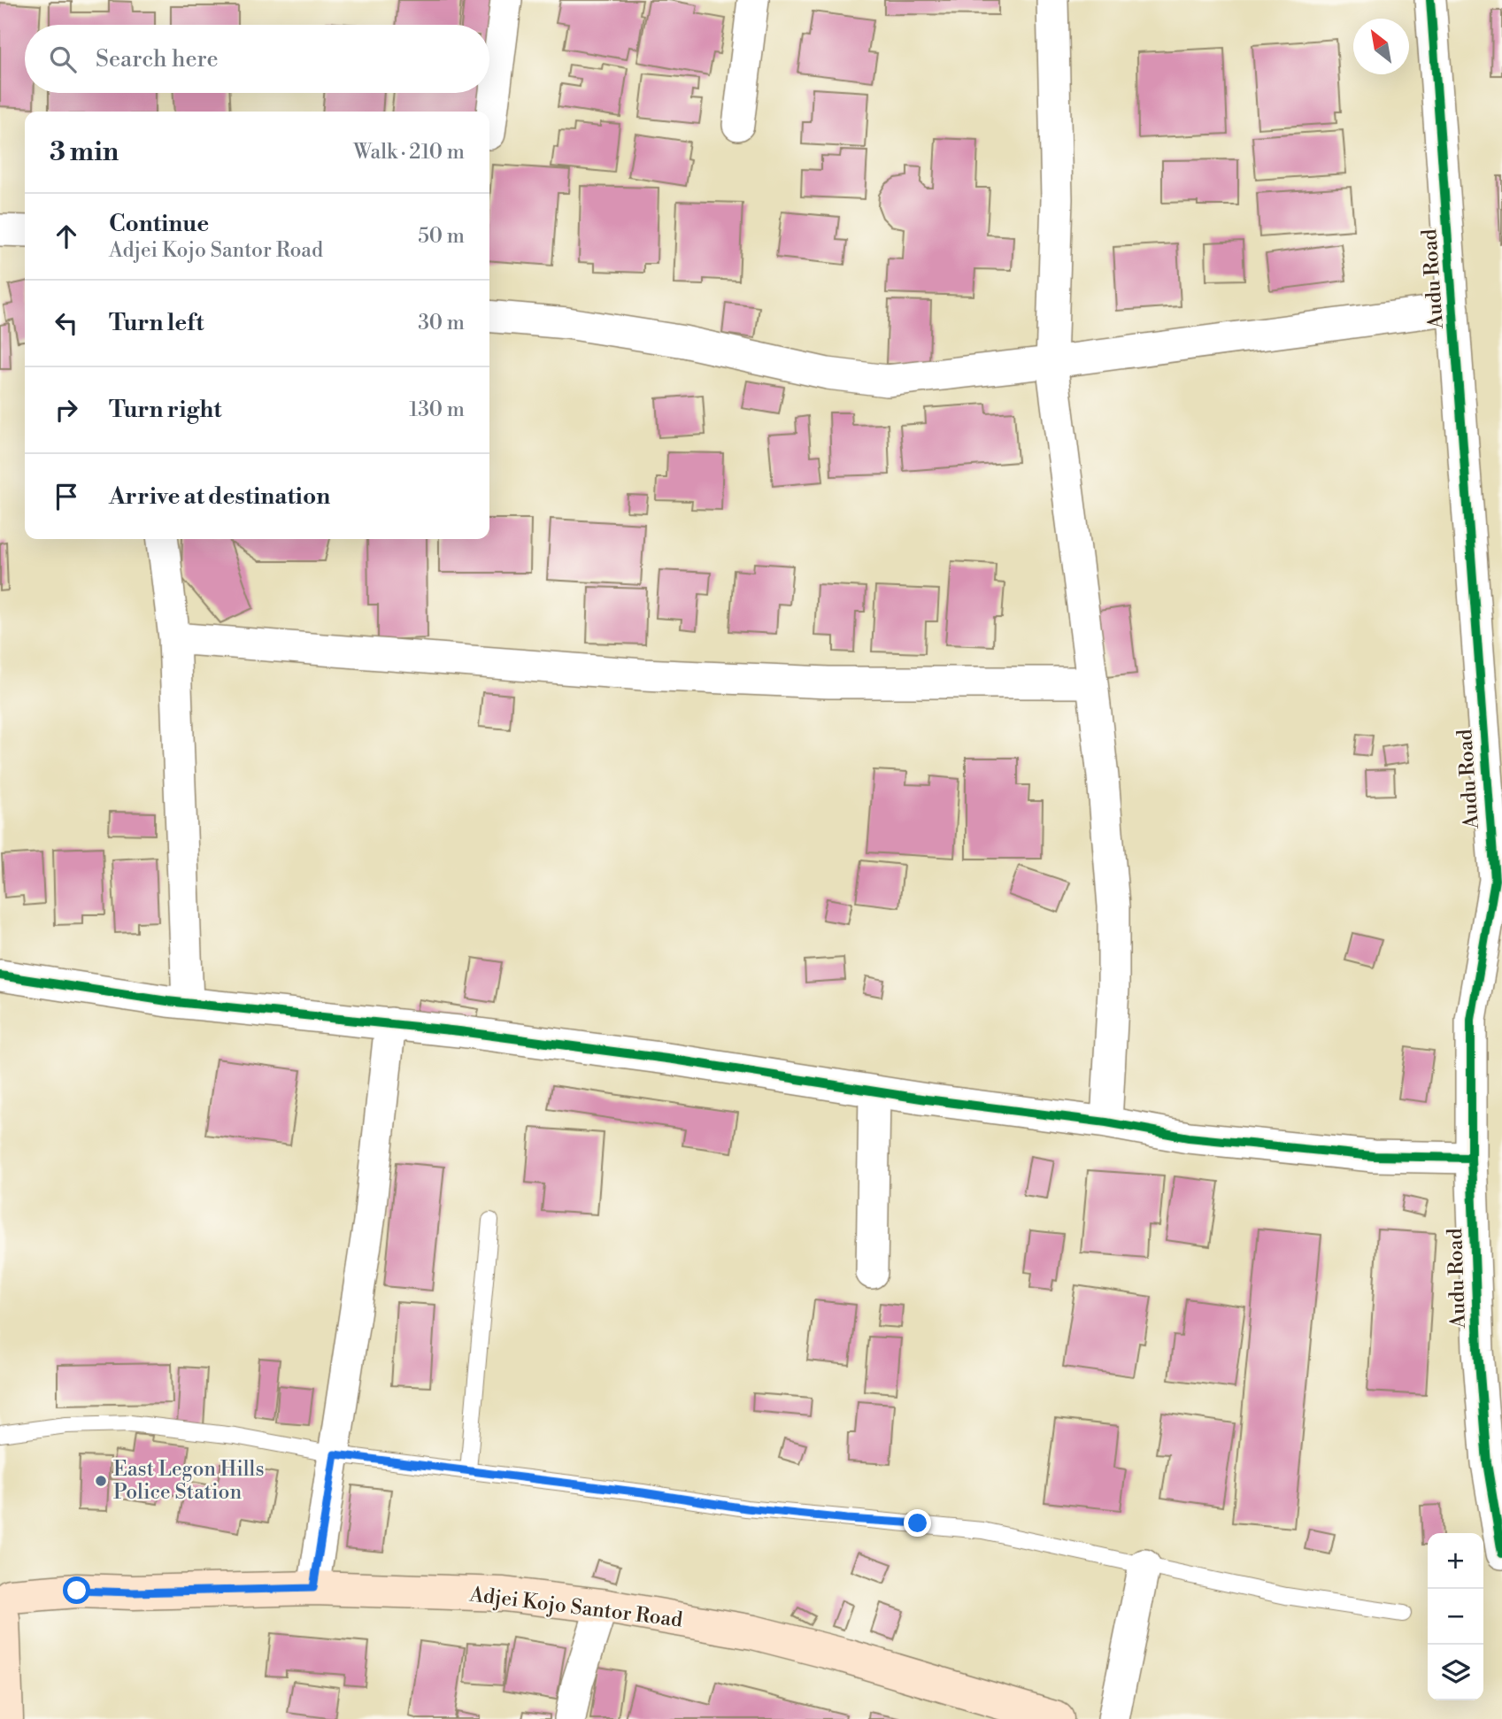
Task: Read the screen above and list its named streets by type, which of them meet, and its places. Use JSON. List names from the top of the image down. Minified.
{"streets":{"street":["Audu Road","Adjei Kojo Santor Road"]},"places":["East Legon Hills Police Station"],"north":"top left","page":{"search":"Search here","heading":["3 min","Walk · 210 m"],"list":[["Continue","Adjei Kojo Santor Road","50 m"],["Turn left","30 m"],["Turn right","130 m"],"Arrive at destination"],"map_buttons":["+","−"]}}
